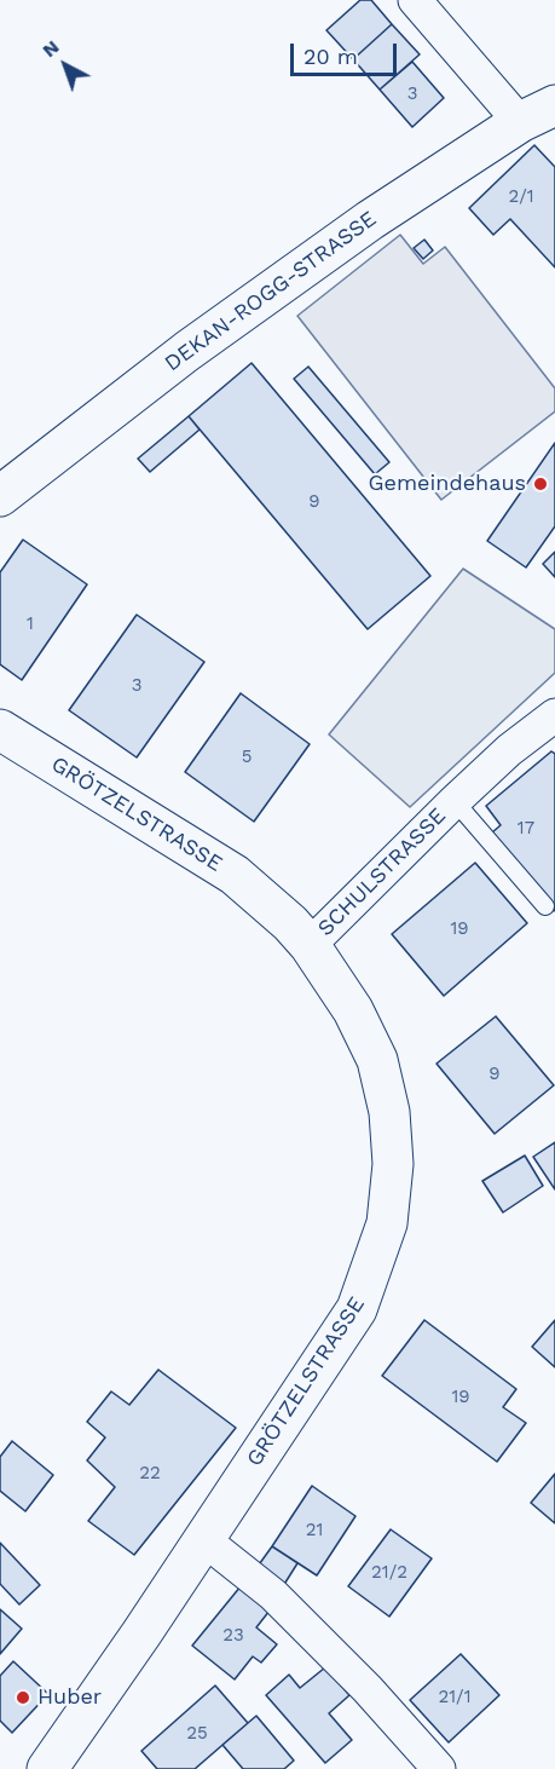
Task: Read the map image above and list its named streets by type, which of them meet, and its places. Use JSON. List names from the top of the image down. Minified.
{"streets":{"street":["DEKAN-ROGG-STRASSE","GRÖTZELSTRASSE","SCHULSTRASSE"]},"crossings":[["GRÖTZELSTRASSE","SCHULSTRASSE"]],"places":["Gemeindehaus","Huber"],"house_numbers":["3","2/1","9","1","3","5","17","19","9","19","22","21","21/2","23","21/1","25"],"scale_bar":"20 m","north":"top left"}
